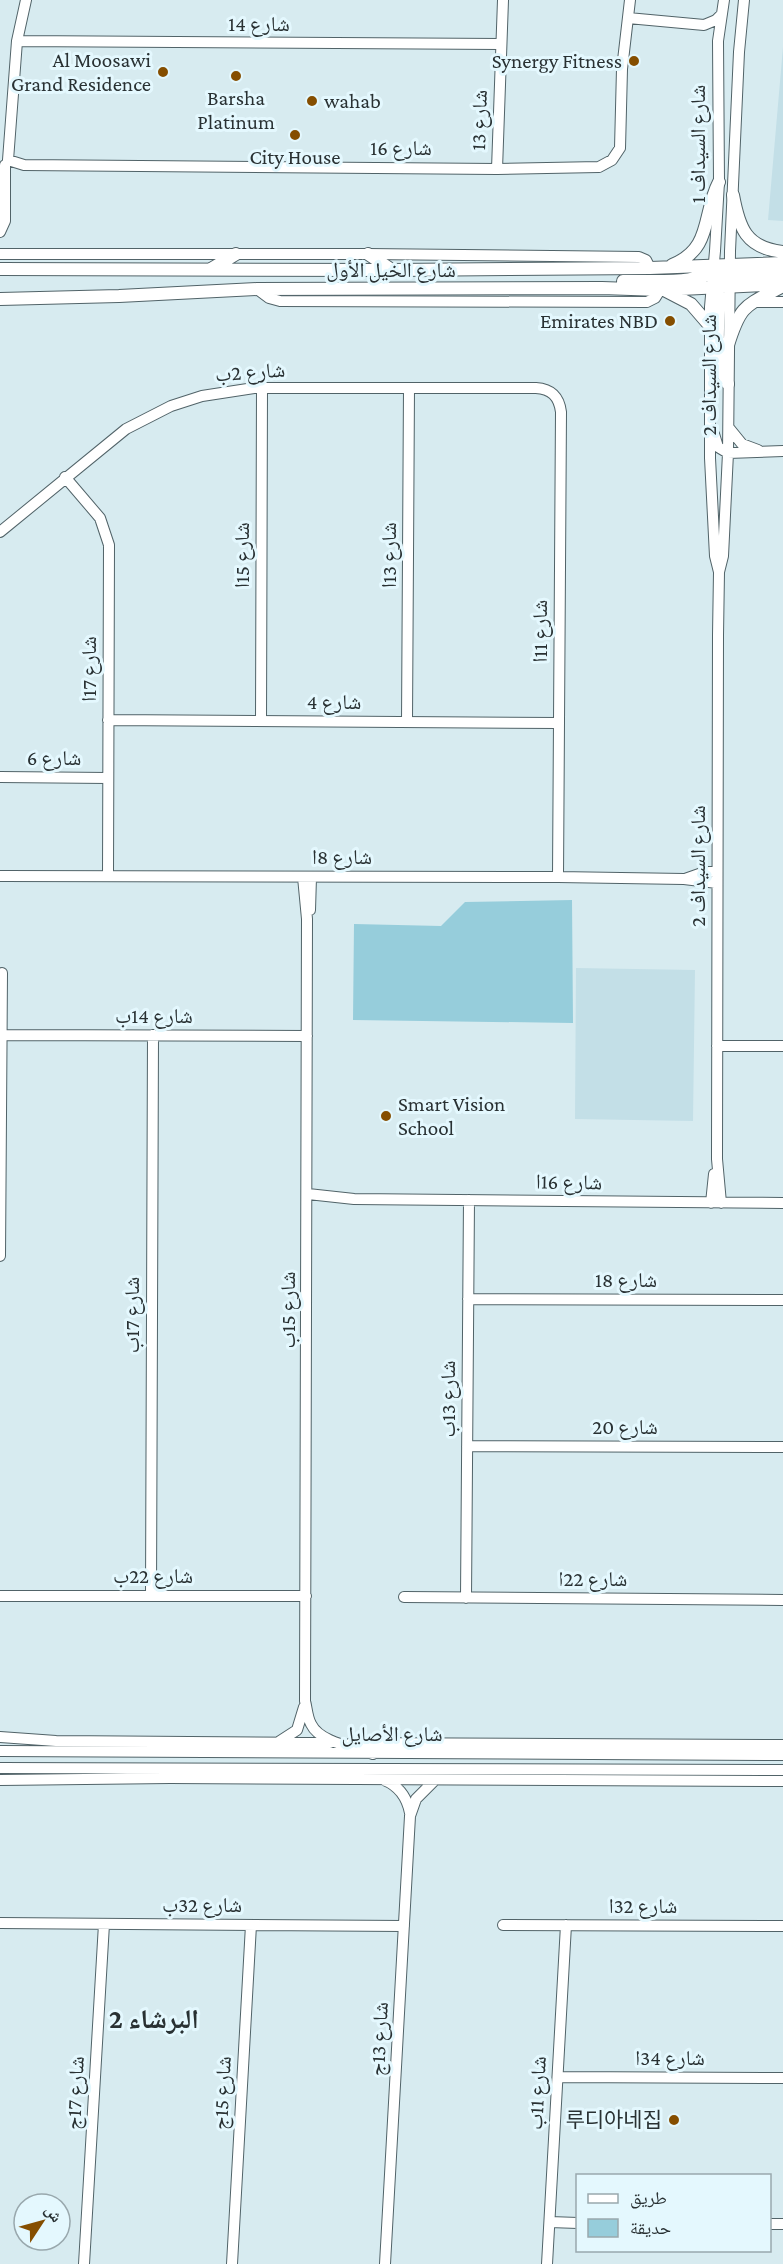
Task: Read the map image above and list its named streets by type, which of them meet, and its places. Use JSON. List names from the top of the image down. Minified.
{"streets":{"main road":["شارع الخيل الأول"],"street":["شارع 14","شارع 13","شارع السيداف 1","شارع 16","شارع 2ب","شارع السيداف 2","شارع 15ا","شارع 13ا","شارع 11ا","شارع 17ا","شارع 4","شارع 6","شارع 8ا","شارع 14ب","شارع 16ا","شارع 18","شارع 15ب","شارع 17ب","شارع 13ب","شارع 20","شارع 22ب","شارع 22ا","شارع الأصايل","شارع 32ب","شارع 32ا","شارع 13ج","شارع 34ا","شارع 17ج","شارع 15ج","شارع 11ب"]},"crossings":[["شارع 14","شارع 13"],["شارع 13","شارع 16"],["شارع السيداف 1","شارع الخيل الأول"],["شارع السيداف 1","شارع السيداف 2"],["شارع الخيل الأول","شارع السيداف 2"],["شارع 2ب","شارع 15ا"],["شارع 2ب","شارع 13ا"],["شارع 2ب","شارع 11ا"],["شارع 2ب","شارع 17ا"],["شارع السيداف 2","شارع 8ا"],["شارع السيداف 2","شارع 16ا"],["شارع 15ا","شارع 4"],["شارع 13ا","شارع 4"],["شارع 11ا","شارع 4"],["شارع 11ا","شارع 8ا"],["شارع 17ا","شارع 4"],["شارع 17ا","شارع 6"],["شارع 17ا","شارع 8ا"],["شارع 8ا","شارع 15ب"],["شارع 14ب","شارع 15ب"],["شارع 14ب","شارع 17ب"],["شارع 16ا","شارع 15ب"],["شارع 16ا","شارع 13ب"],["شارع 18","شارع 13ب"],["شارع 15ب","شارع 22ب"],["شارع 17ب","شارع 22ب"],["شارع 13ب","شارع 20"],["شارع 13ب","شارع 22ا"],["شارع 32ب","شارع 13ج"],["شارع 32ب","شارع 17ج"],["شارع 32ب","شارع 15ج"],["شارع 32ا","شارع 11ب"],["شارع 34ا","شارع 11ب"]],"districts":["البرشاء 2"],"places":["Synergy Fitness","Al Moosawi Grand Residence","Barsha Platinum","wahab","City House","Emirates NBD","Smart Vision School","루디아네집"],"legend":["طريق","حديقة"],"north":"top right"}
